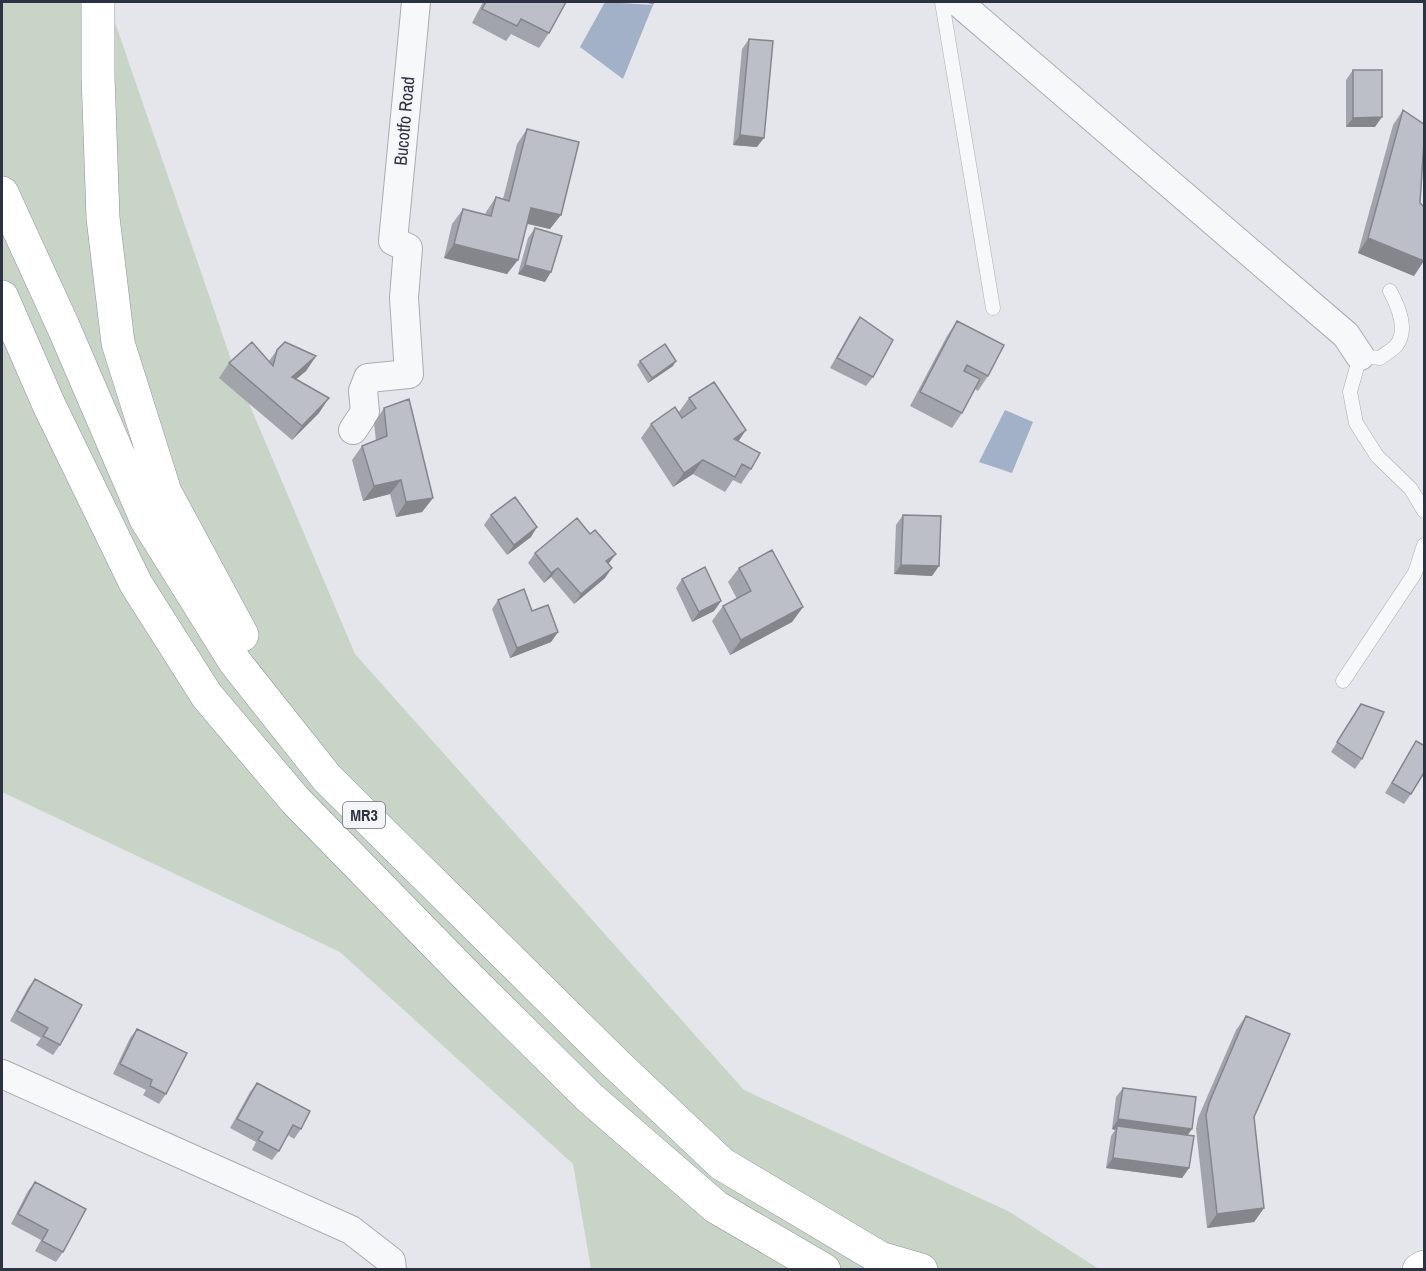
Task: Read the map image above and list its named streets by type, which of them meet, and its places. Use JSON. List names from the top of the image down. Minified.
{"streets":{"highway":["MR3"],"street":["Bucotfo Road"]}}
